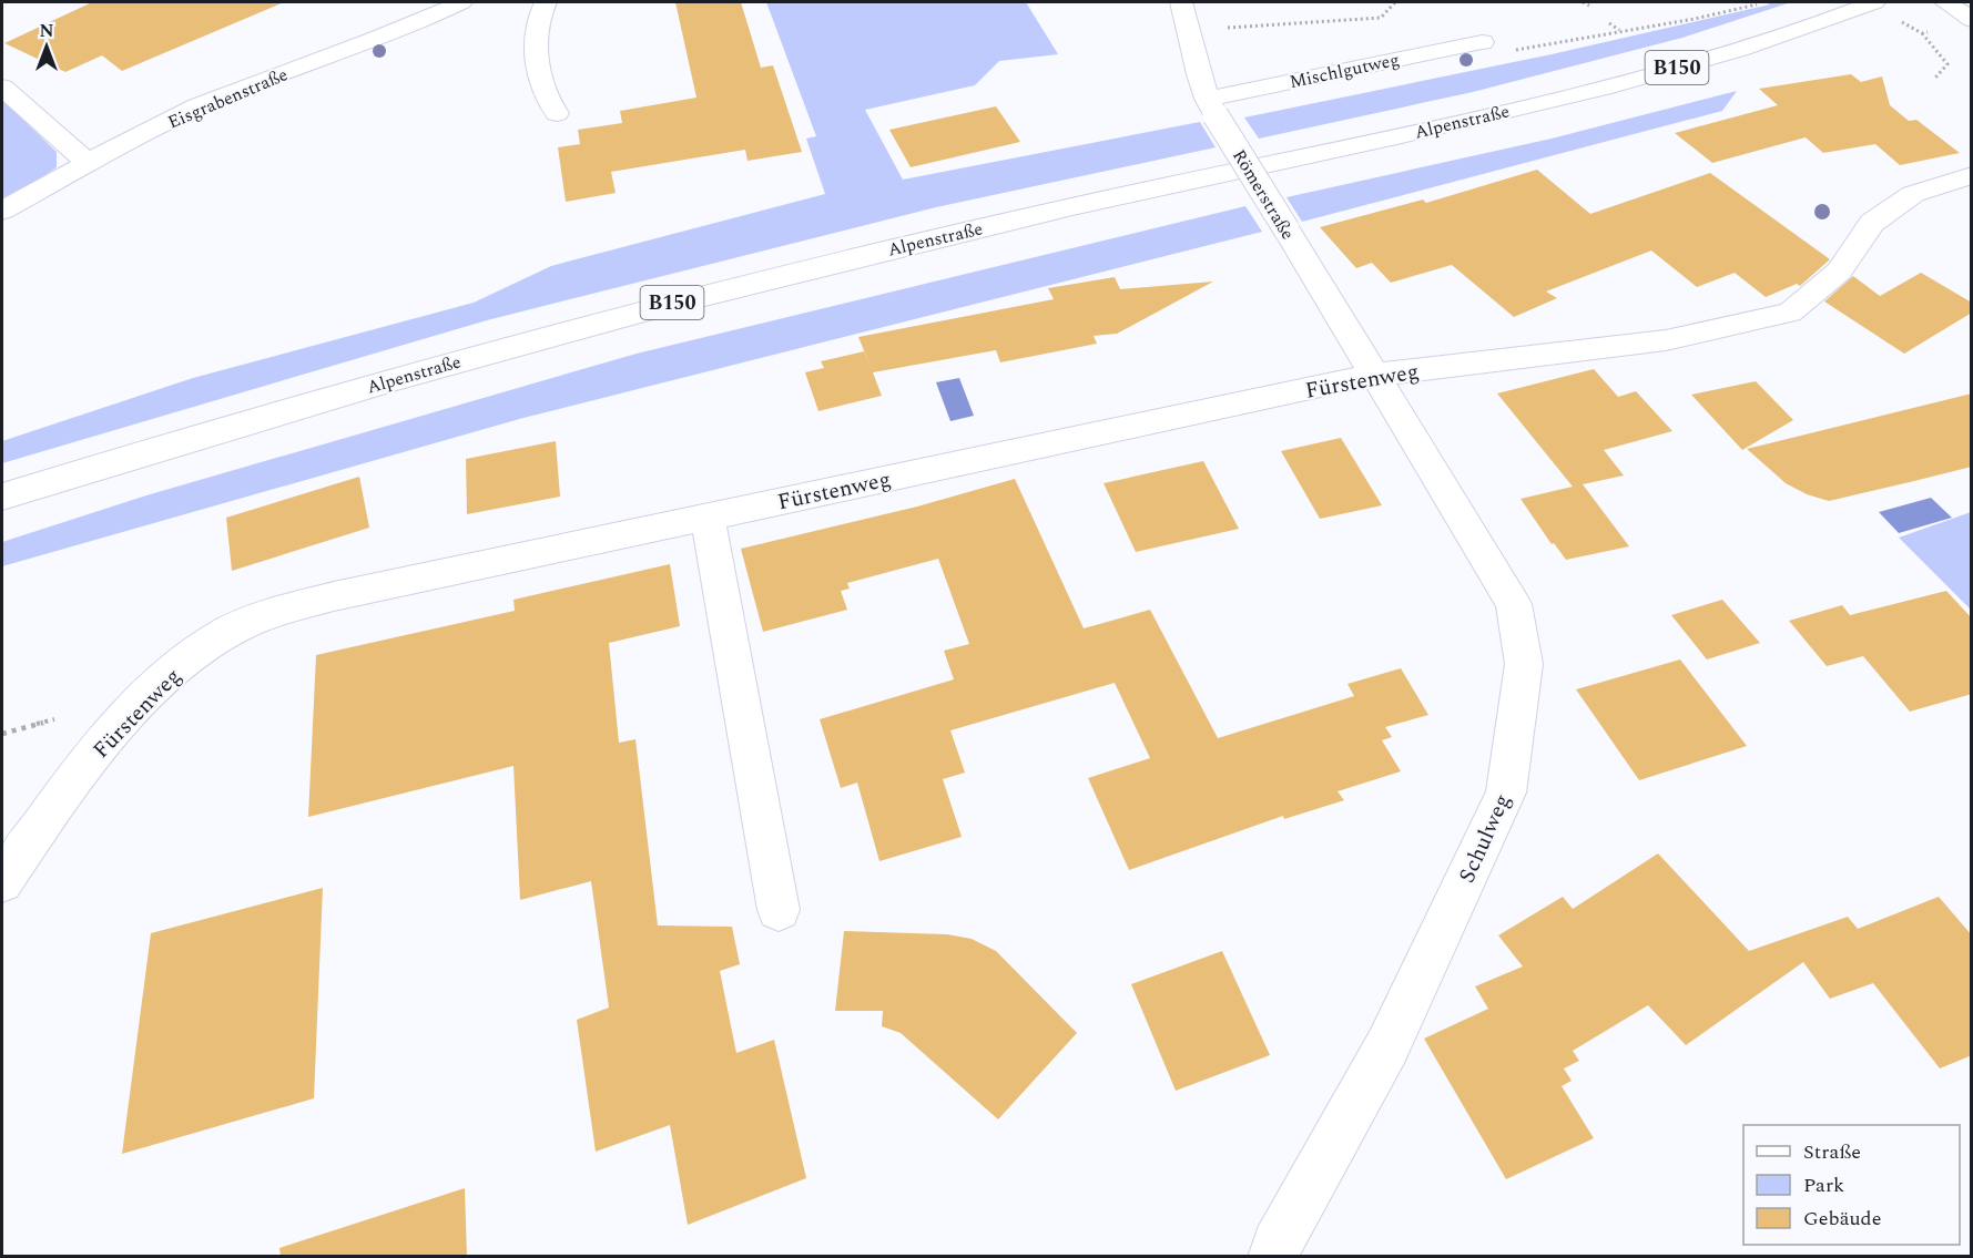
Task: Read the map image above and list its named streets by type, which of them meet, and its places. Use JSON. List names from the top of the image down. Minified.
{"streets":{"street":["B150","Mischlgutweg","Eisgrabenstraße","Alpenstraße","Römerstraße","Fürstenweg","Schulweg"]},"crossings":[["Mischlgutweg","Römerstraße"],["Römerstraße","Fürstenweg"],["Römerstraße","Schulweg"],["Fürstenweg","Schulweg"]],"legend":["Straße","Park","Gebäude"],"north":"top"}
